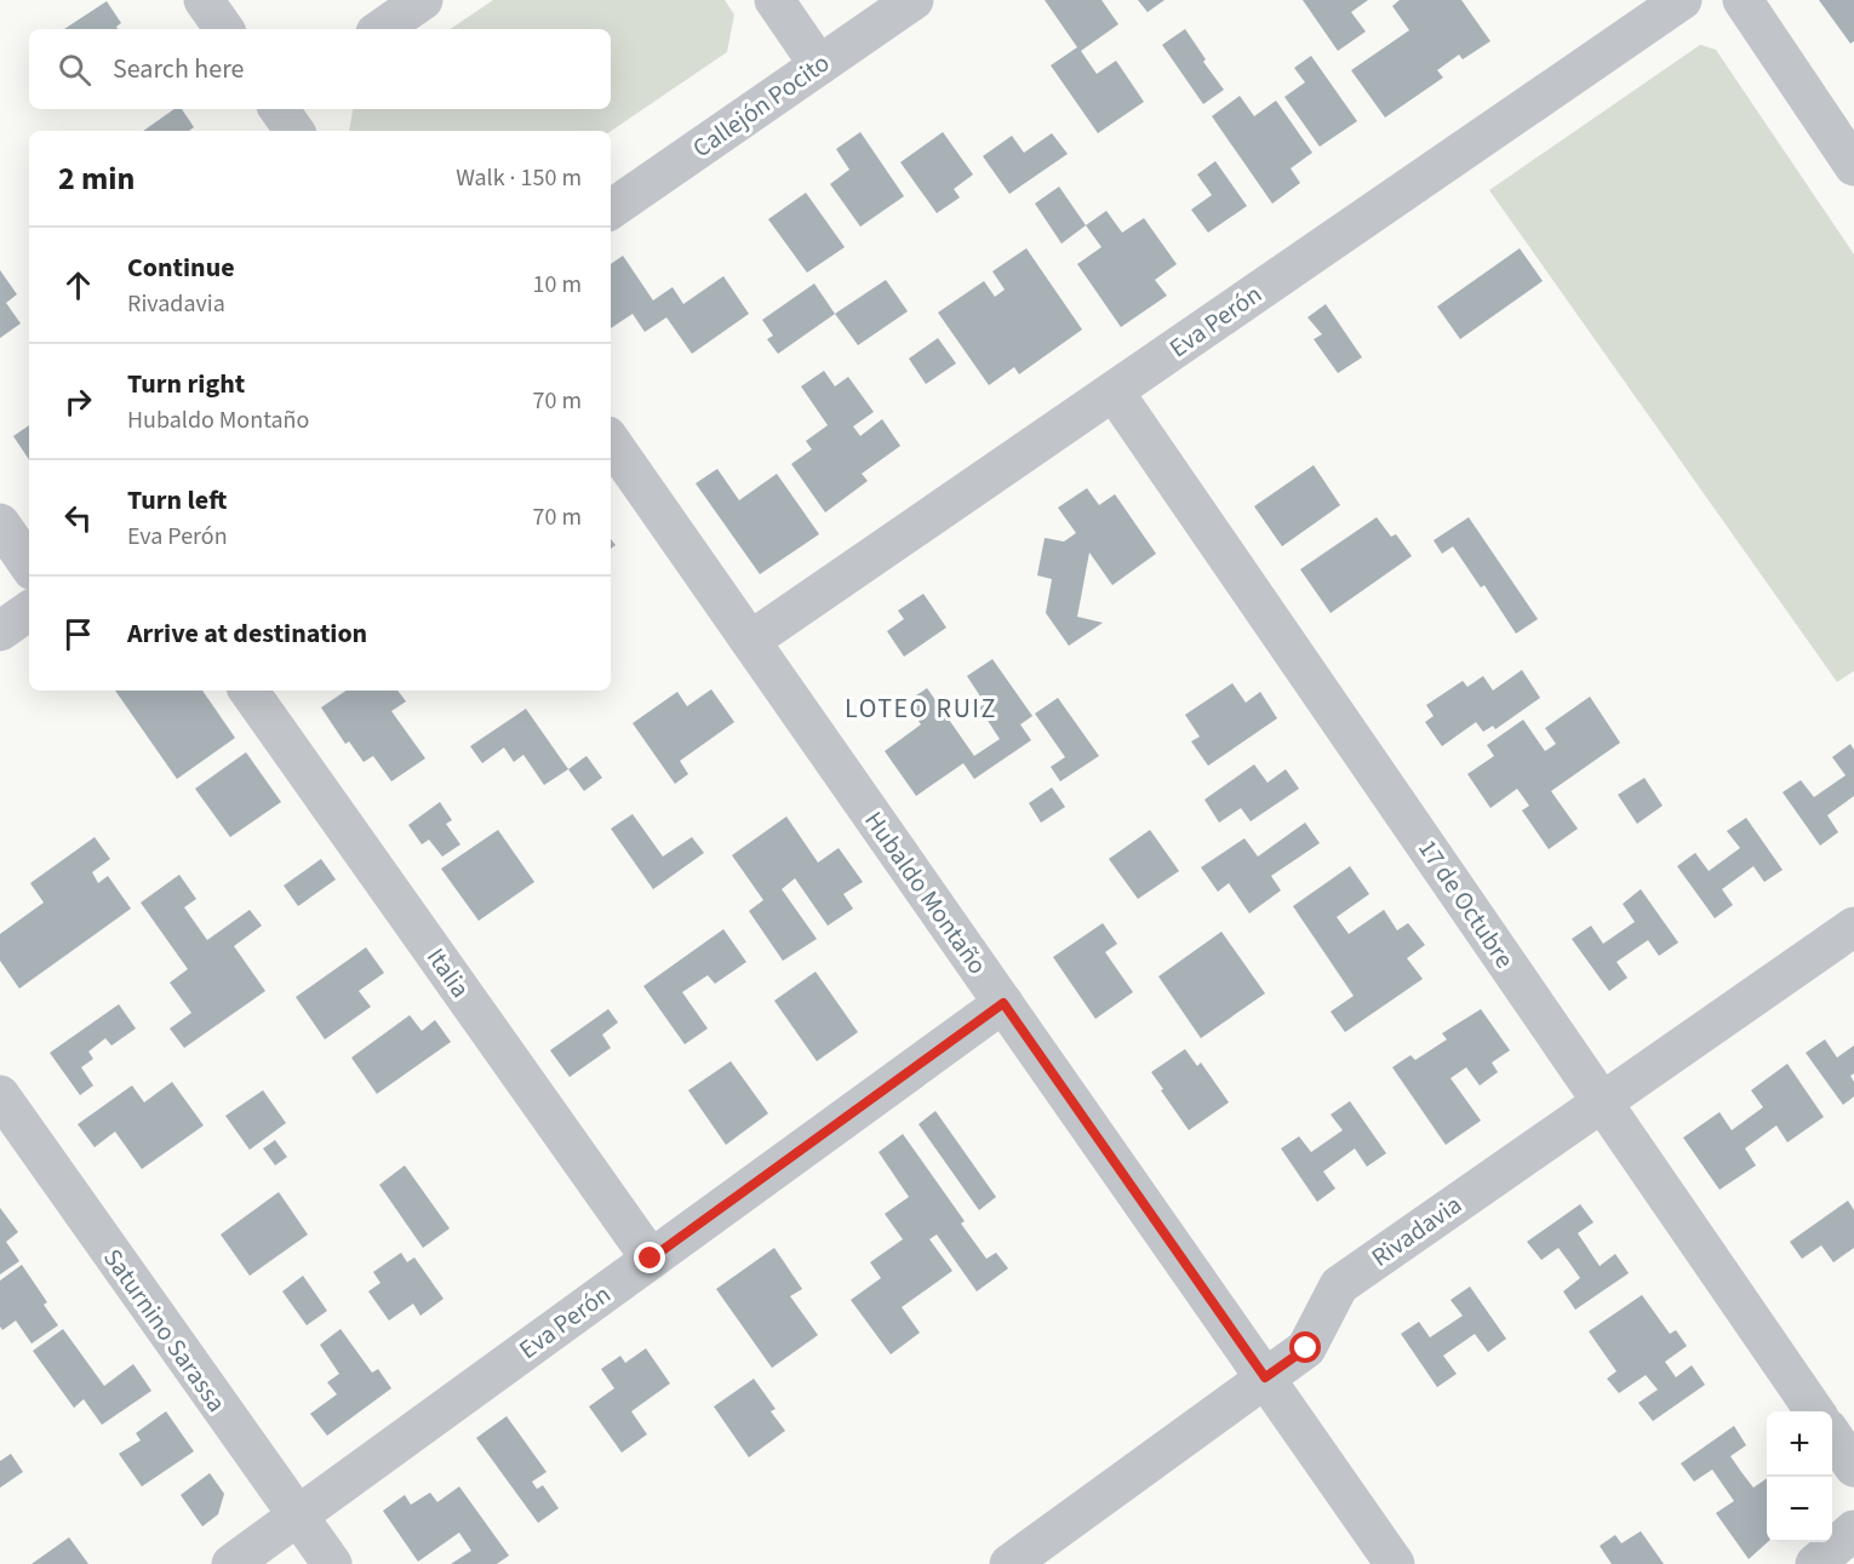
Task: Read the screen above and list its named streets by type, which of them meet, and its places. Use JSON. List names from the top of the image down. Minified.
{"streets":{"street":["Callejón Pocito","Eva Perón","Hubaldo Montaño","17 de Octubre","Italia","Rivadavia","Saturnino Sarassa"]},"crossings":[["Eva Perón","Hubaldo Montaño"],["Eva Perón","17 de Octubre"],["Eva Perón","Italia"],["Eva Perón","Saturnino Sarassa"],["Hubaldo Montaño","Rivadavia"],["17 de Octubre","Rivadavia"]],"districts":["LOTEO RUIZ"],"page":{"search":"Search here","heading":["2 min","Walk · 150 m"],"list":[["Continue","Rivadavia","10 m"],["Turn right","Hubaldo Montaño","70 m"],["Turn left","Eva Perón","70 m"],"Arrive at destination"],"map_buttons":["+","−"]}}
